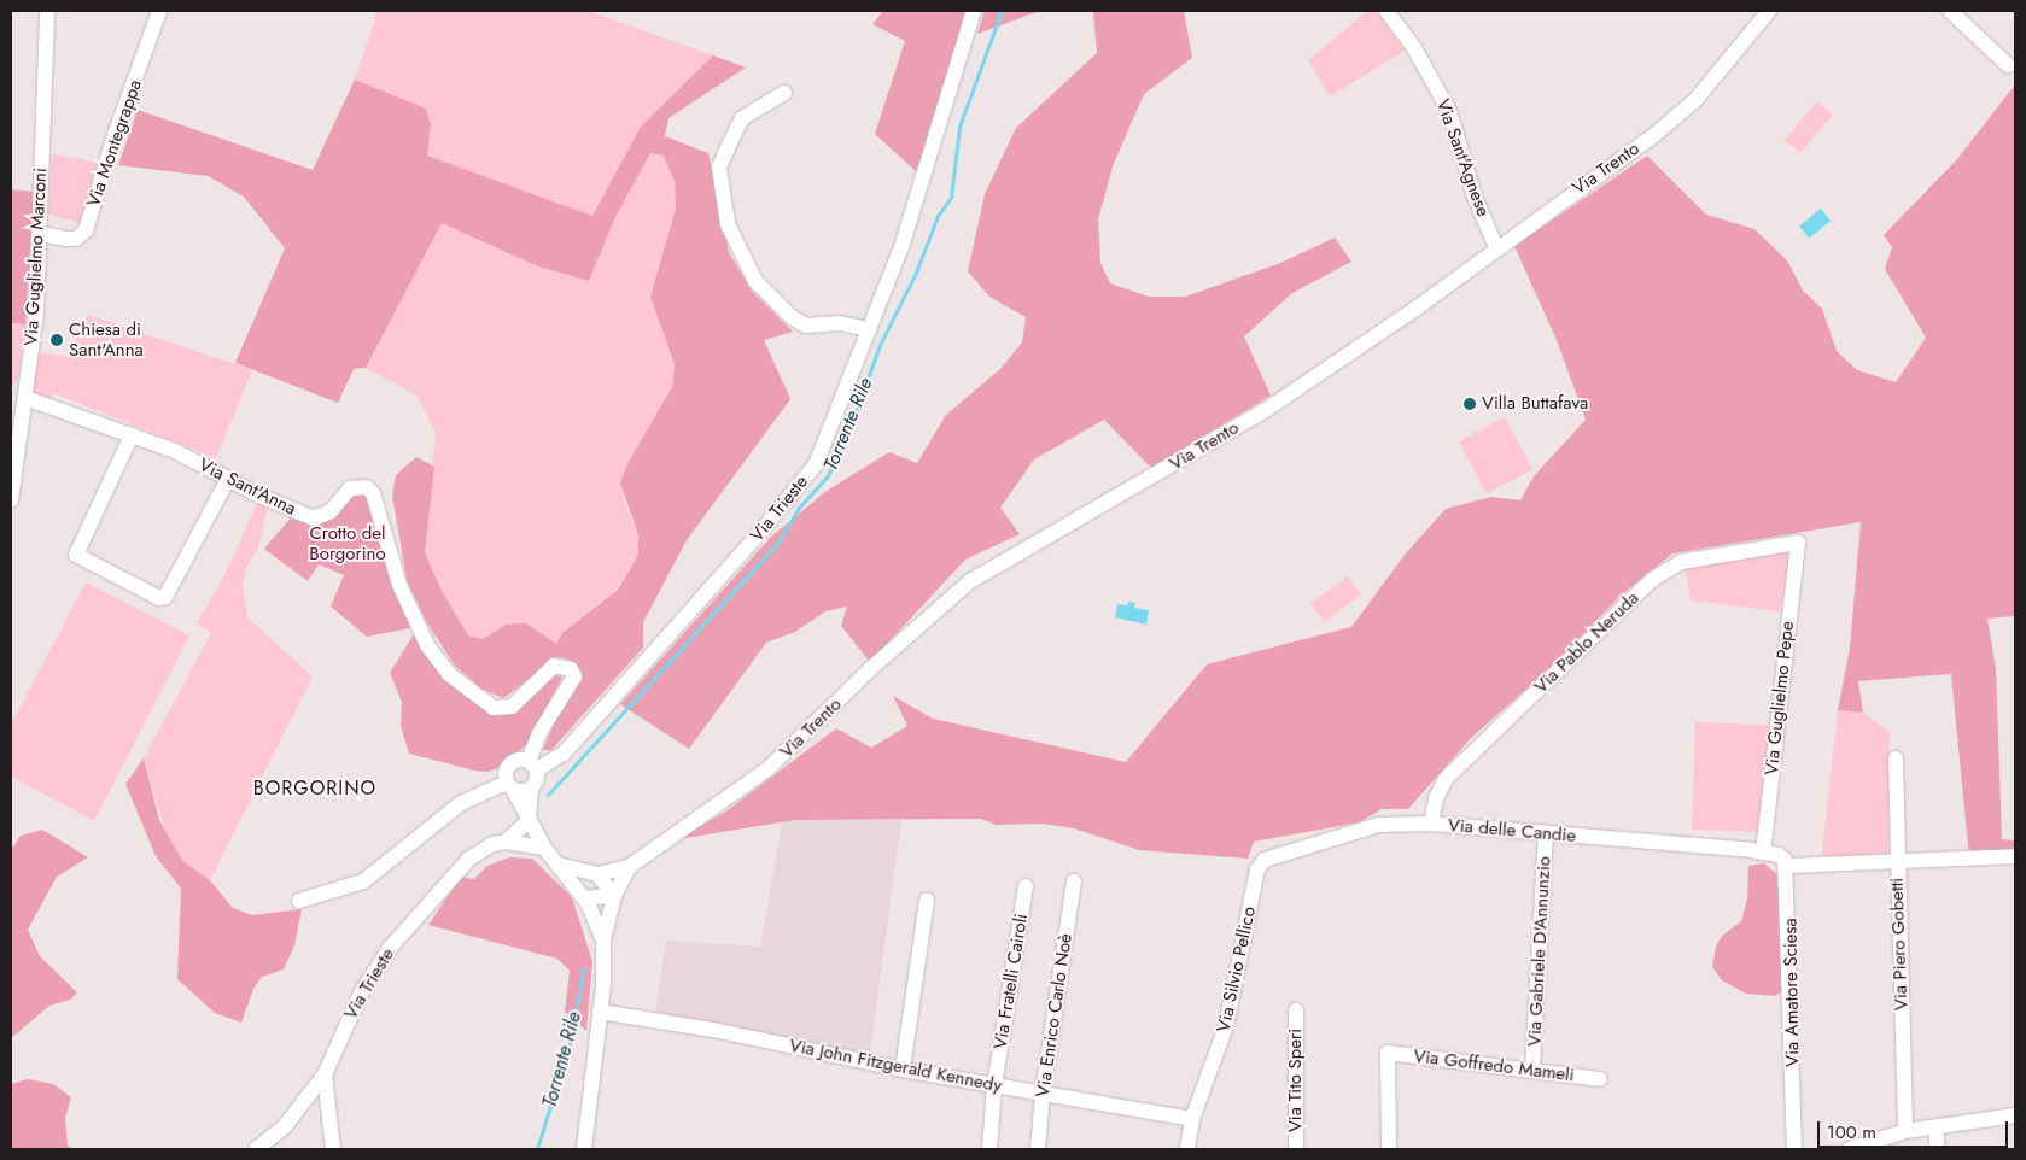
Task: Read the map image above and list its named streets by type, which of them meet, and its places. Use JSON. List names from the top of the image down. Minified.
{"streets":{"street":["Via Montegrappa","Via Sant'Agnese","Via Trento","Via Guglielmo Marconi","Via Sant'Anna","Via Trieste","Via Pablo Neruda","Via Guglielmo Pepe","Via delle Candie","Via Piero Gobetti","Via Gabriele D'Annunzio","Via Silvio Pellico","Via Fratelli Cairoli","Via Amatore Sciesa","Via Enrico Carlo Noè","Via John Fitzgerald Kennedy","Via Goffredo Mameli","Via Tito Speri"]},"crossings":[["Via Montegrappa","Via Guglielmo Marconi"],["Via Sant'Agnese","Via Trento"],["Via Trento","Via Trieste"],["Via Trento","Via John Fitzgerald Kennedy"],["Via Guglielmo Marconi","Via Sant'Anna"],["Via Sant'Anna","Via Trieste"],["Via Pablo Neruda","Via Guglielmo Pepe"],["Via Pablo Neruda","Via delle Candie"],["Via Guglielmo Pepe","Via delle Candie"],["Via delle Candie","Via Gabriele D'Annunzio"],["Via delle Candie","Via Silvio Pellico"],["Via Gabriele D'Annunzio","Via Goffredo Mameli"],["Via Silvio Pellico","Via John Fitzgerald Kennedy"],["Via Fratelli Cairoli","Via John Fitzgerald Kennedy"],["Via Enrico Carlo Noè","Via John Fitzgerald Kennedy"]],"districts":["BORGORINO"],"water":["Torrente Rile"],"parks":["Crotto del Borgorino"],"places":["Chiesa di Sant'Anna","Villa Buttafava"],"scale_bar":"100 m"}
